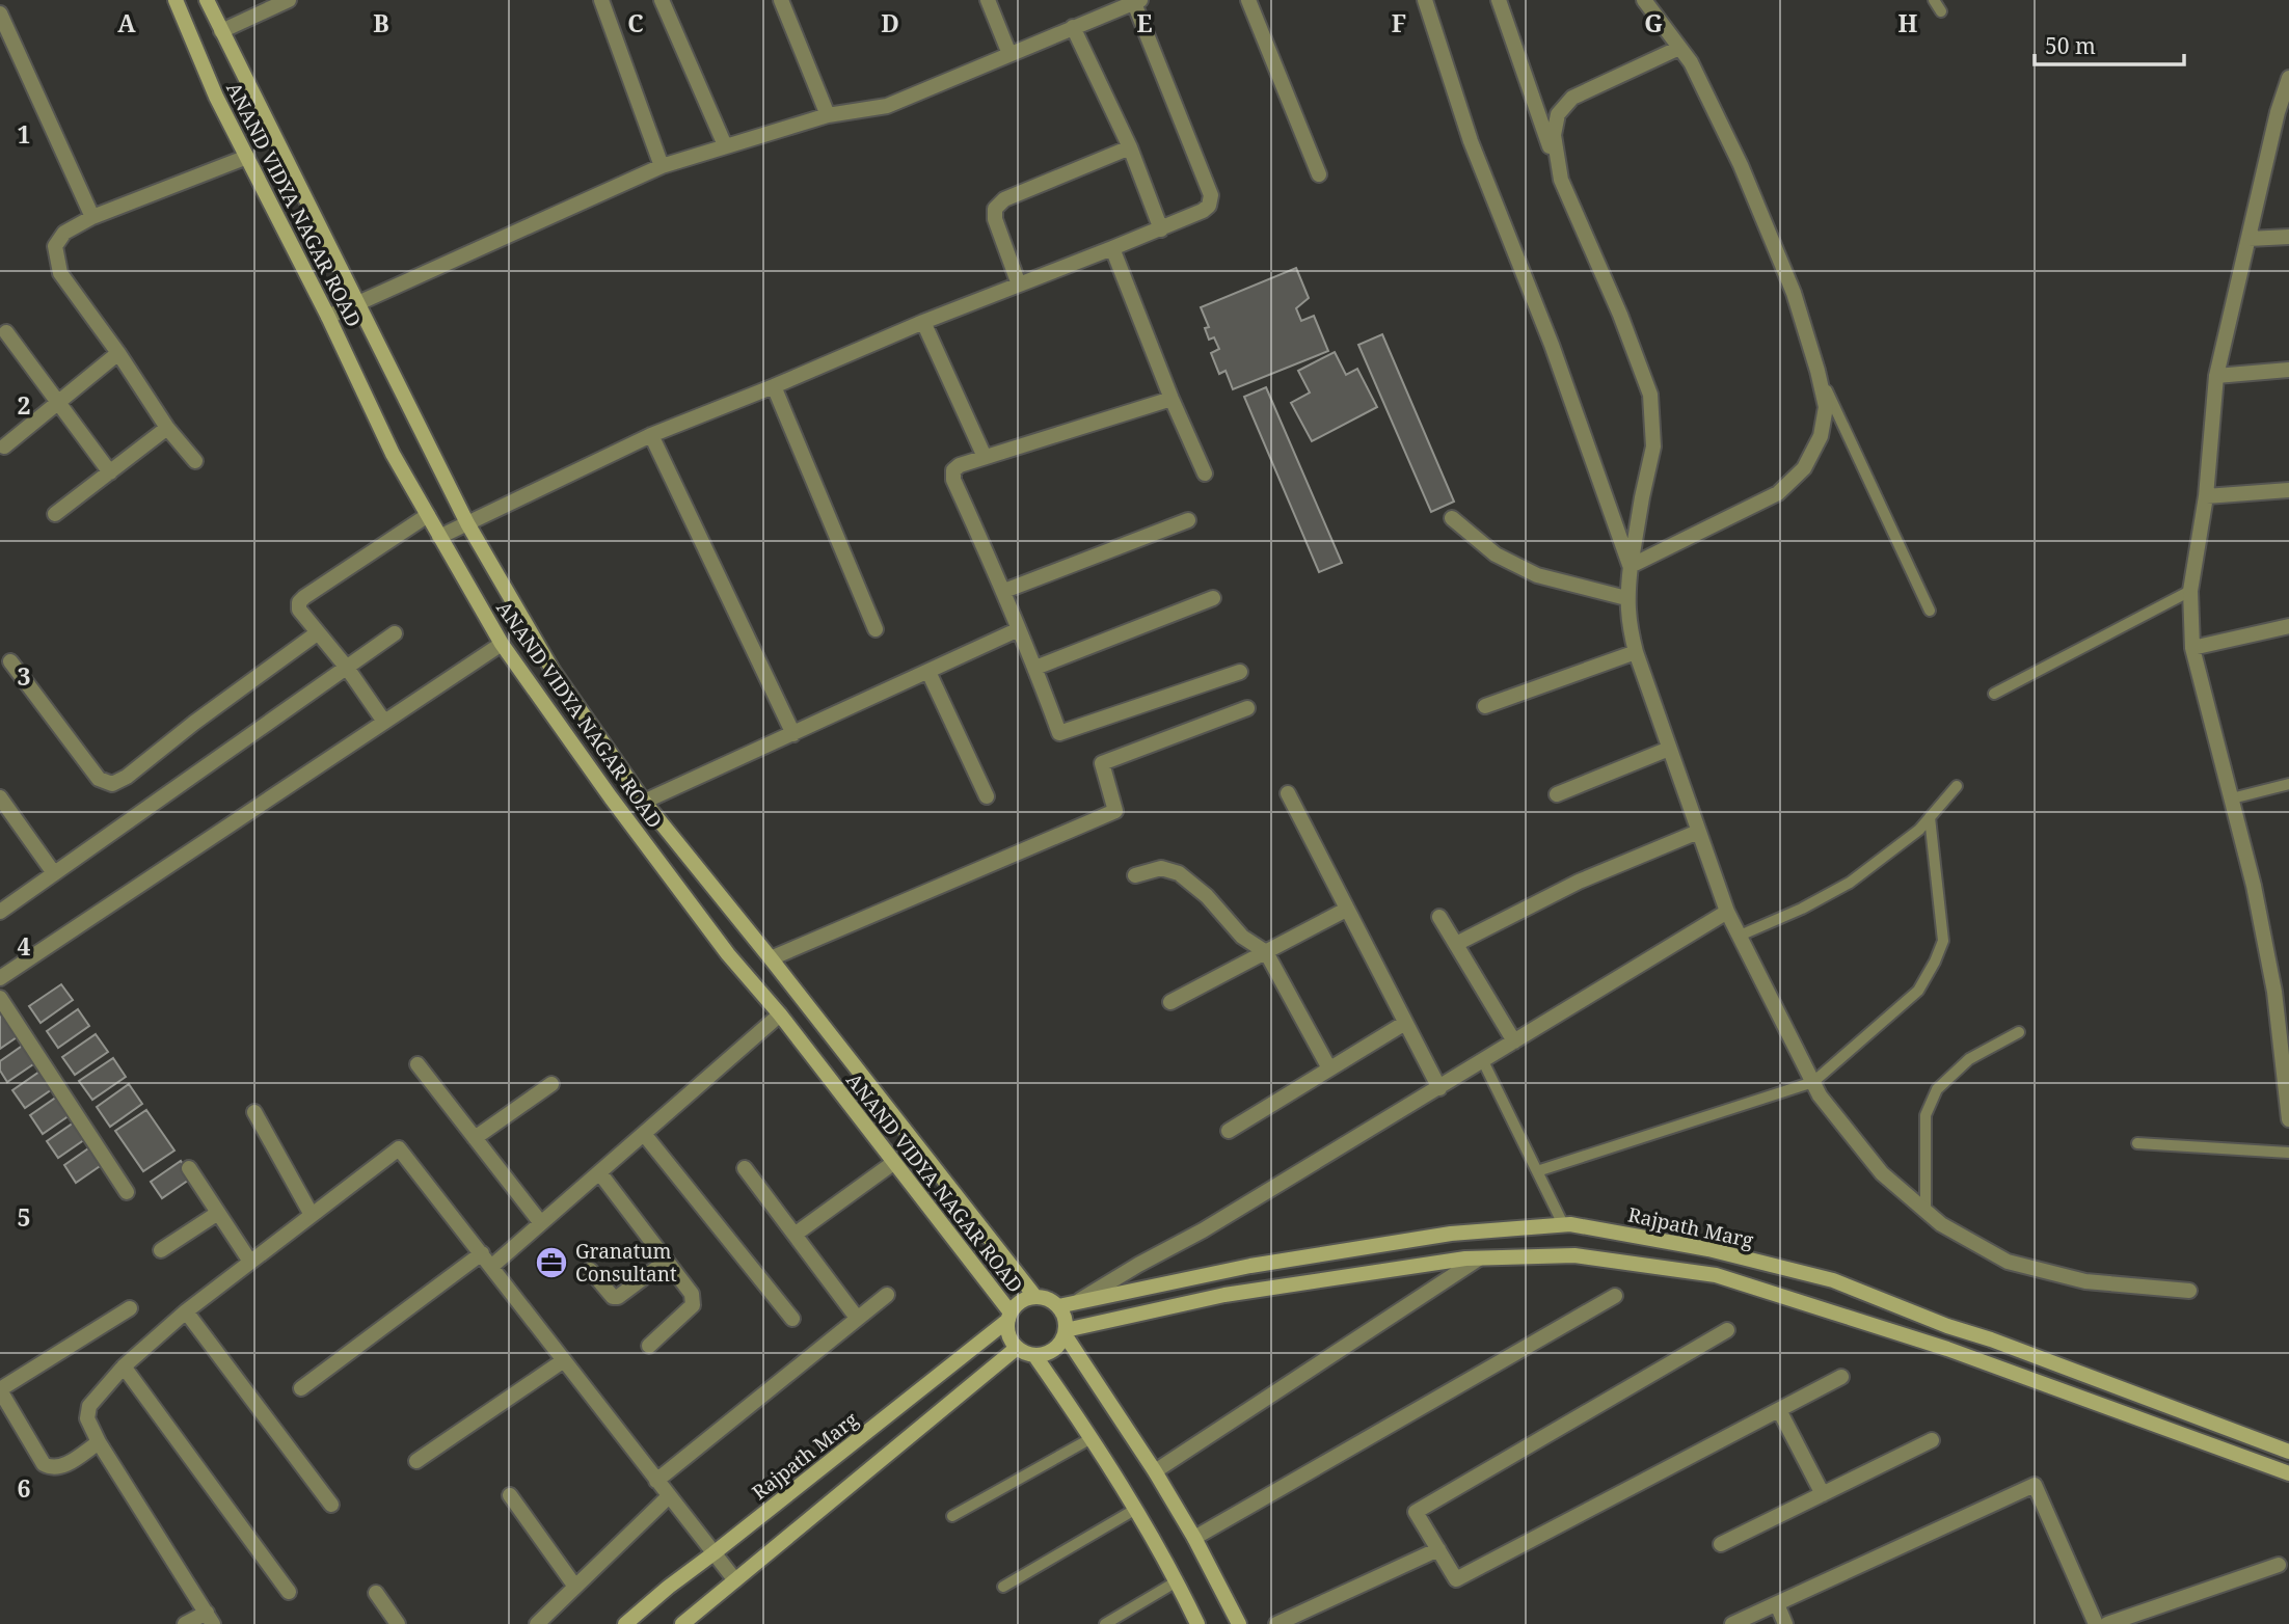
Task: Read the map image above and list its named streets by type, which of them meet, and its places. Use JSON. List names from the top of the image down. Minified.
{"streets":{"main road":["ANAND VIDYA NAGAR ROAD","Rajpath Marg"]},"crossings":[["ANAND VIDYA NAGAR ROAD","Rajpath Marg"]],"places":{"office":["Granatum Consultant"]},"scale_bar":"50 m","grid":{"columns":["A","B","C","D","E","F","G","H"],"rows":["1","2","3","4","5","6"]}}
